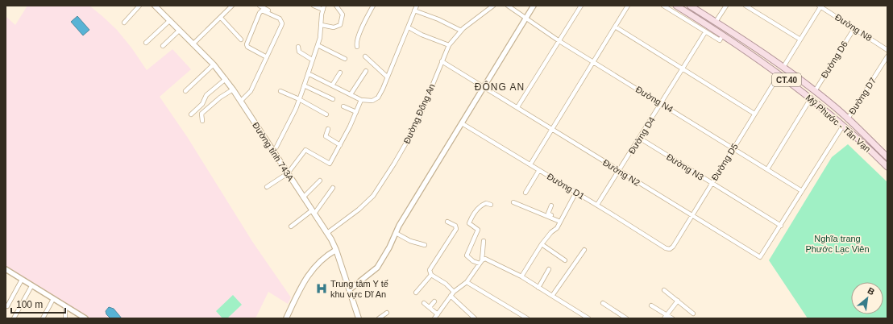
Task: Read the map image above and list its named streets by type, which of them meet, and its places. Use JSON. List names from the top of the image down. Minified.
{"streets":{"main road":["CT.40","Mỹ Phước - Tân Vạn","Đường tỉnh 743A"],"street":["Đường N8","Đường D6","Đường D7","Đường N4","Đường Đông An","Đường D4","Đường D5","Đường N3","Đường N2","Đường D1"]},"crossings":[["Đường N8","Đường D6"],["Đường D6","Mỹ Phước - Tân Vạn"],["Đường D7","Mỹ Phước - Tân Vạn"],["Đường N4","Đường D4"],["Đường N4","Đường D5"],["Đường Đông An","Đường tỉnh 743A"],["Đường Đông An","Đường N2"],["Mỹ Phước - Tân Vạn","Đường D5"],["Đường D4","Đường N3"],["Đường D4","Đường N2"],["Đường D4","Đường D1"],["Đường D5","Đường N3"],["Đường D5","Đường N2"],["Đường D5","Đường D1"],["Đường N3","Đường N2"]],"districts":["ĐÔNG AN"],"parks":["Nghĩa trang Phước Lạc Viên"],"places":{"hospital":["Trung tâm Y tế khu vực Dĩ An"]},"scale_bar":"100 m","north":"top right"}
